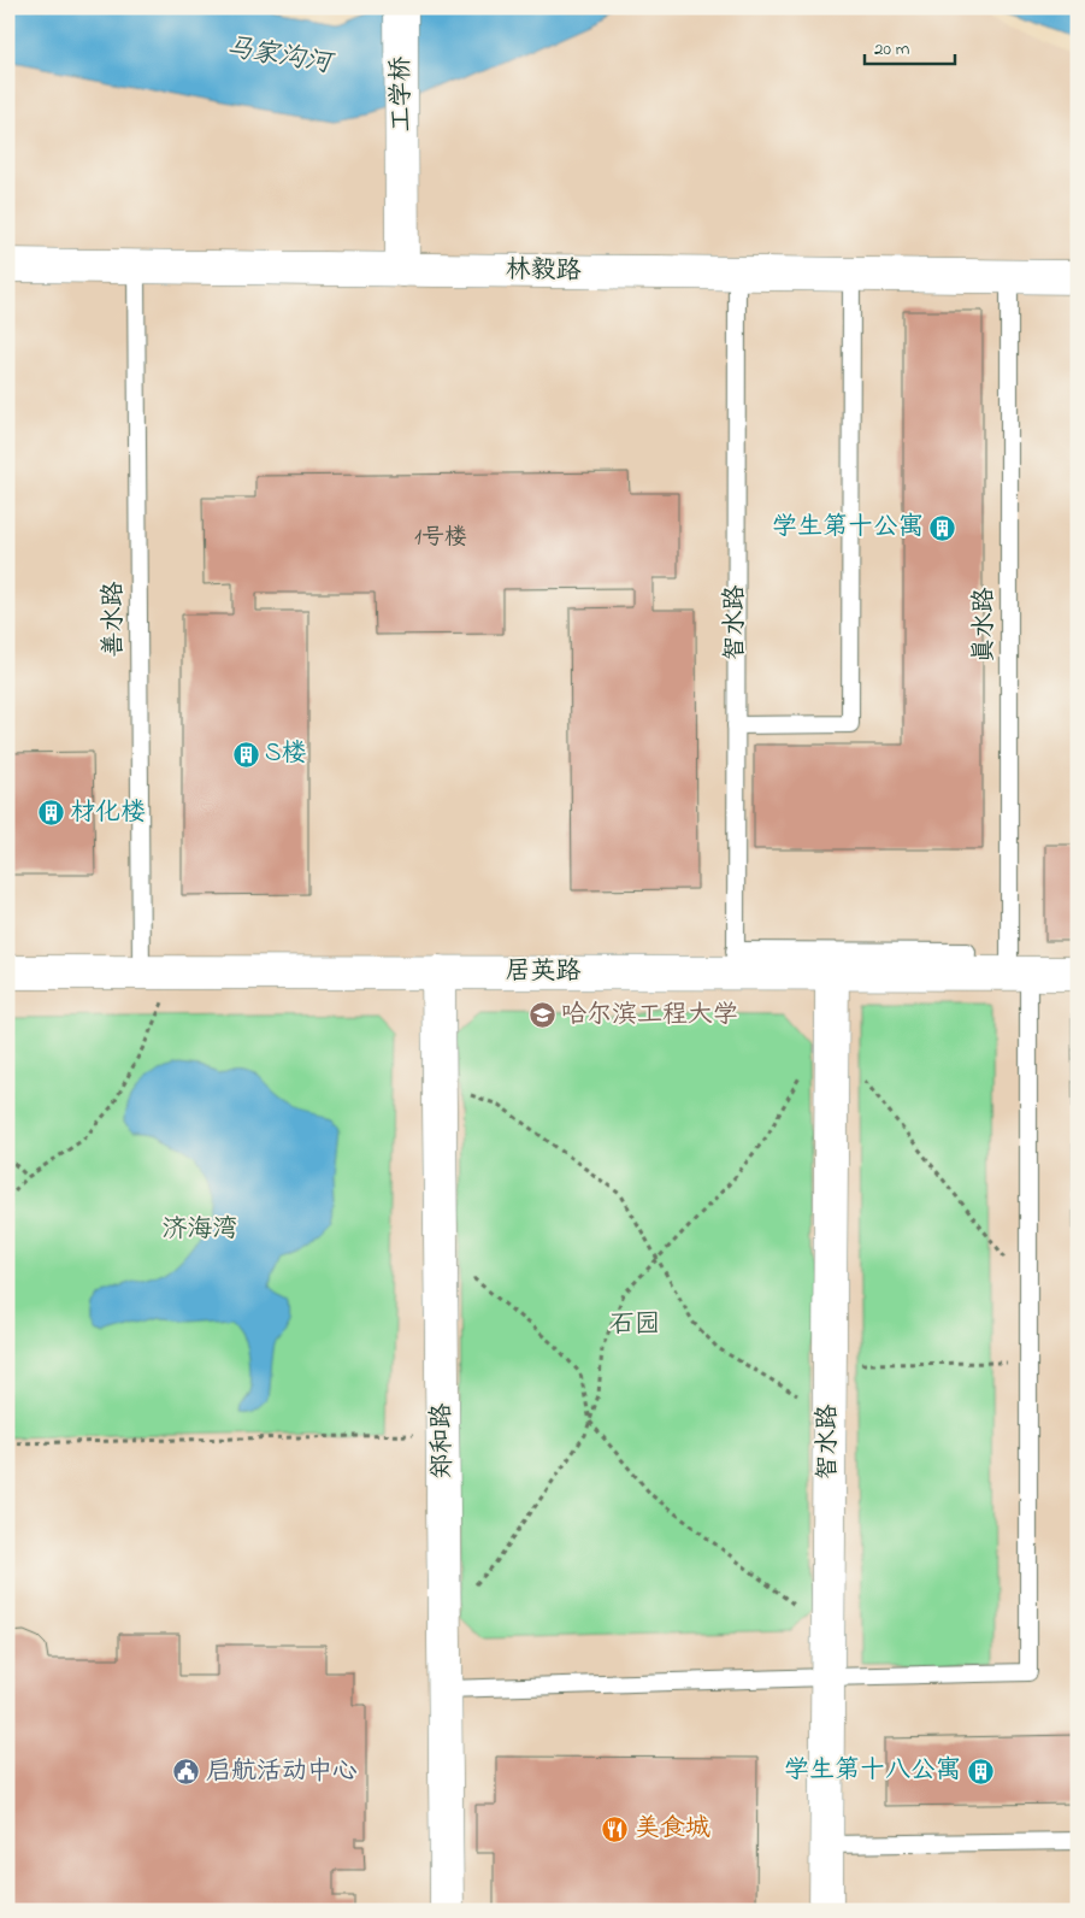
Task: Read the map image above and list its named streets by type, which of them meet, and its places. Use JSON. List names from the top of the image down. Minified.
{"streets":{"street":["工学桥","林毅路","智水路","居英路","郑和路"],"lane":["善水路","真水路"]},"crossings":[["工学桥","林毅路"],["林毅路","善水路"],["林毅路","智水路"],["林毅路","真水路"],["善水路","居英路"],["智水路","真水路"],["智水路","居英路"],["真水路","居英路"],["居英路","郑和路"]],"water":["马家沟河"],"parks":["济海湾","石园"],"places":{"building":["学生第十公寓","S楼","材化楼","学生第十八公寓"],"school or university":["哈尔滨工程大学"],"public building":["启航活动中心"],"restaurant":["美食城"]},"house_numbers":["1号楼"],"scale_bar":"20 m"}
